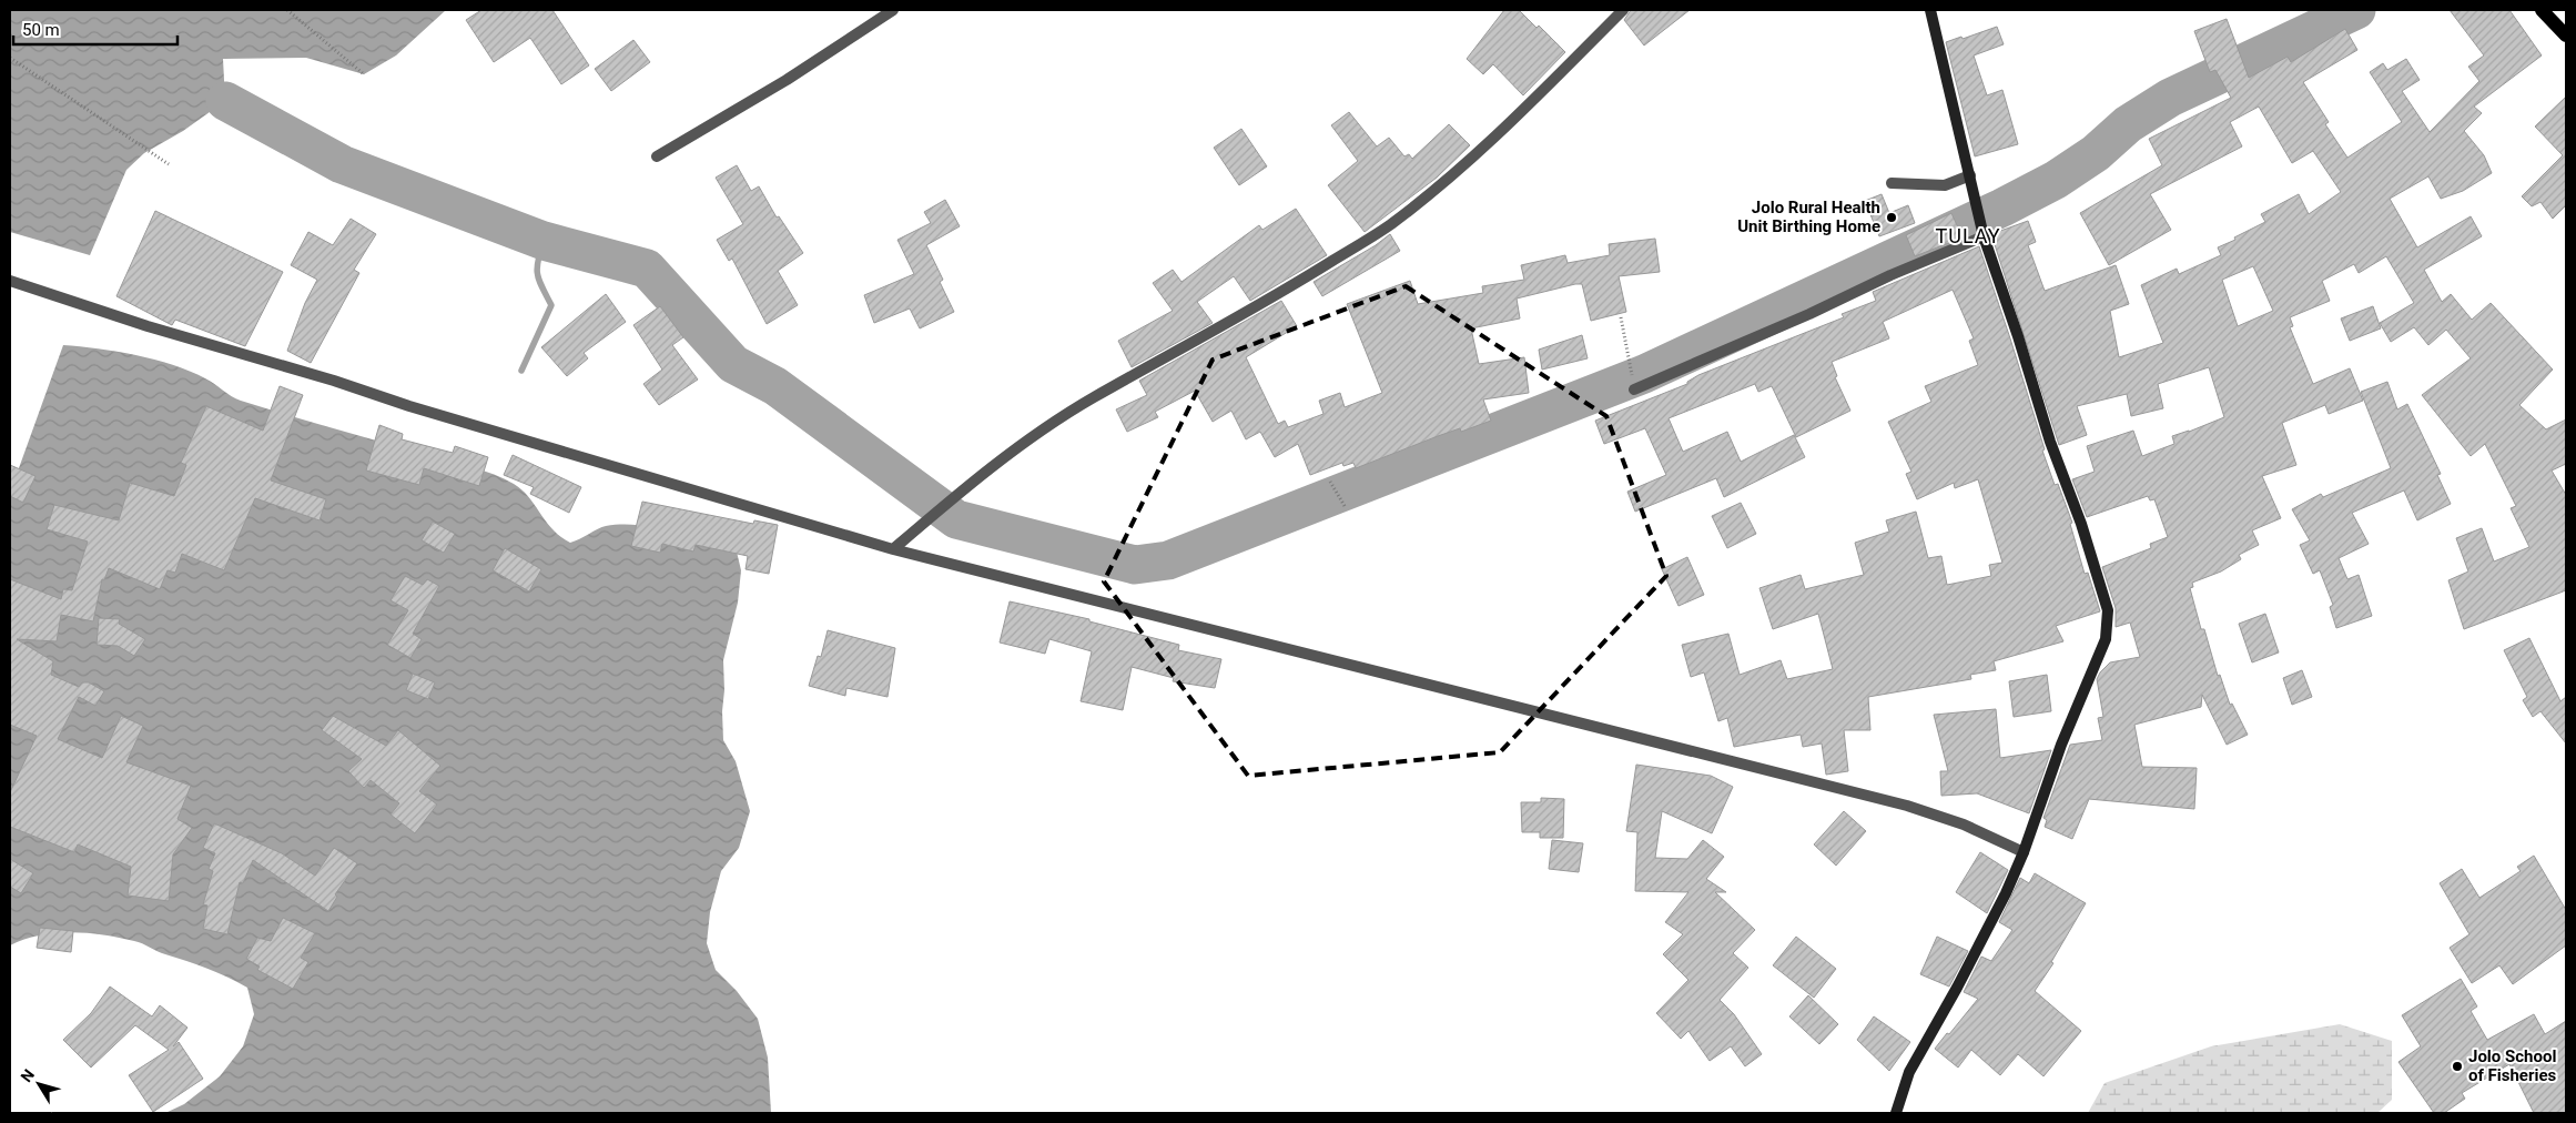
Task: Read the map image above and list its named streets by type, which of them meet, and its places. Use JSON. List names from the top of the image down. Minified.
{"districts":["TULAY"],"places":["Jolo Rural Health Unit Birthing Home","Jolo School of Fisheries"],"scale_bar":"50 m","north":"top left"}
